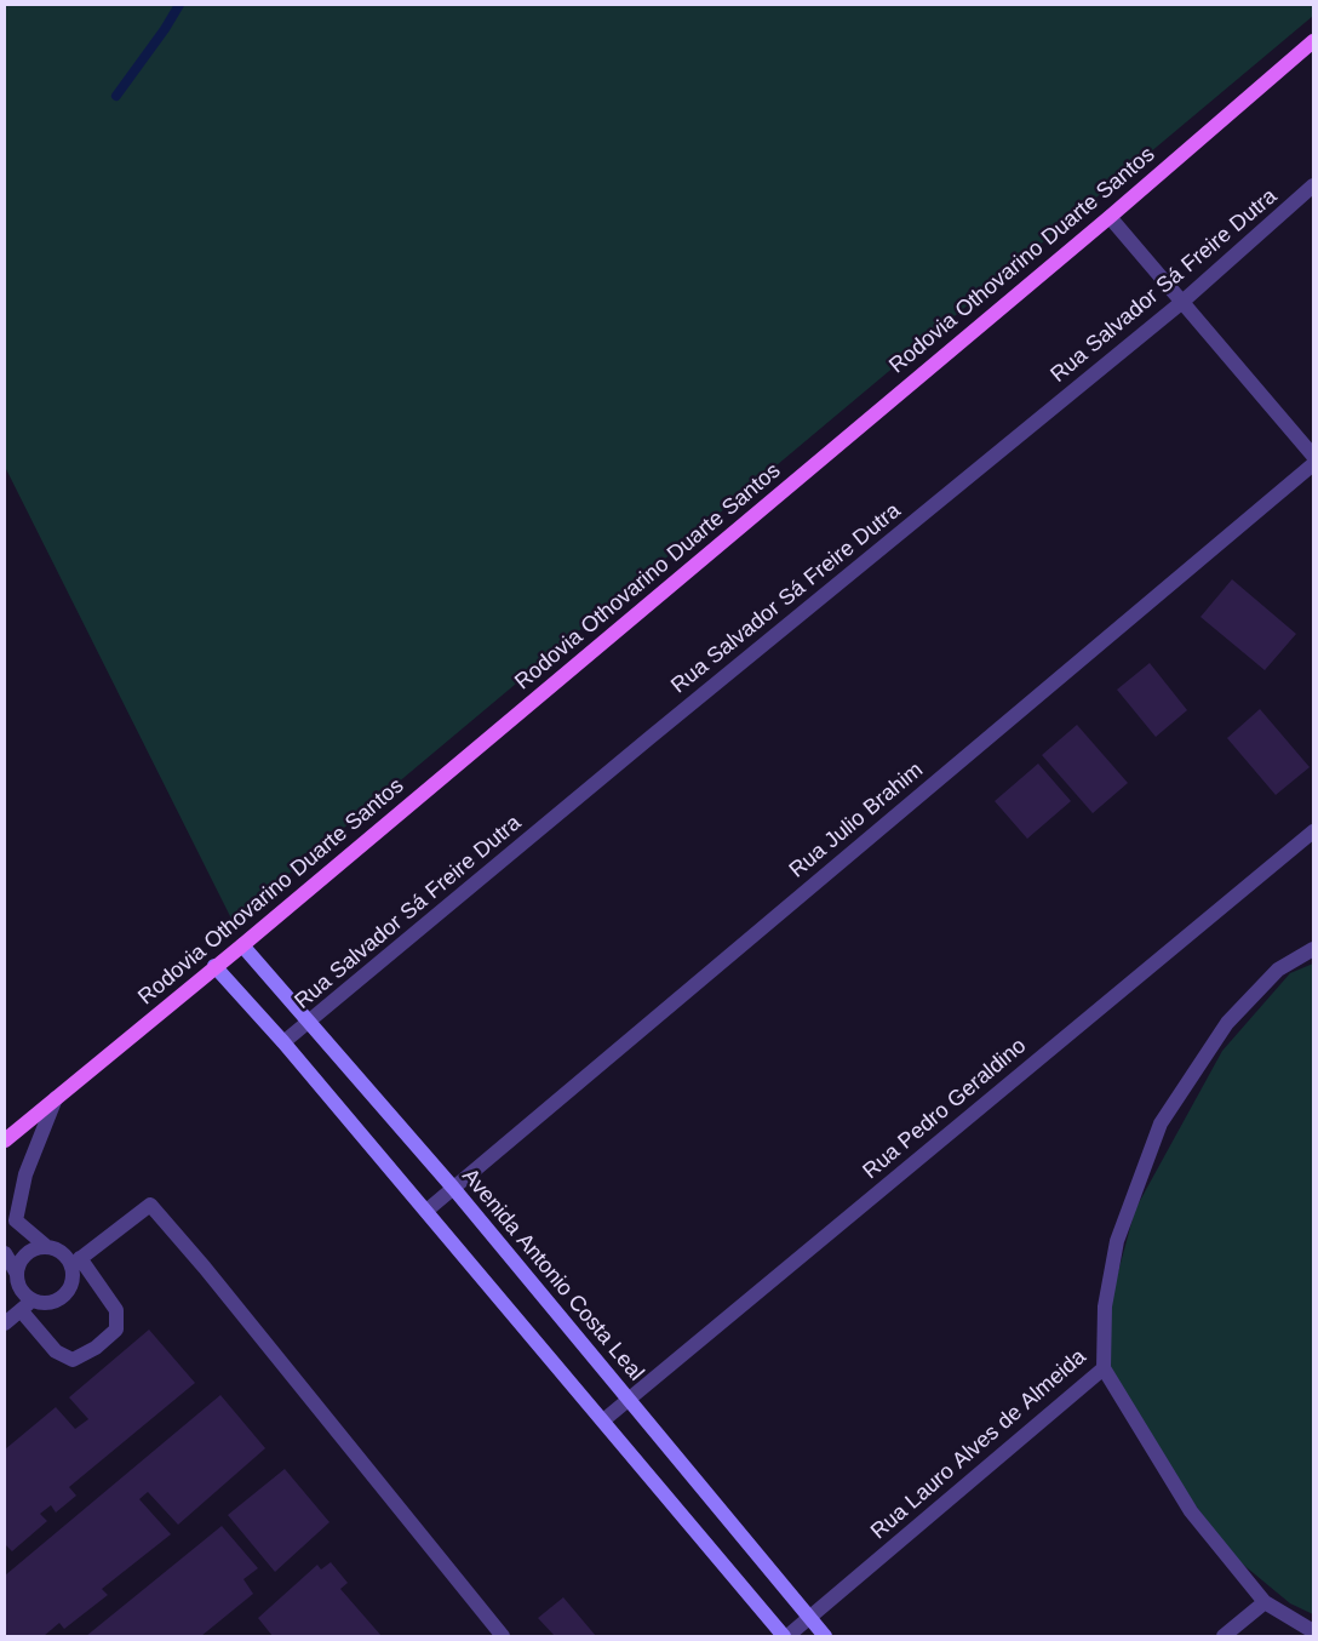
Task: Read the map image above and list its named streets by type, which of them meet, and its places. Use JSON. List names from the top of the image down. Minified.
{"streets":{"main road":["Rodovia Othovarino Duarte Santos"],"street":["Rua Salvador Sá Freire Dutra","Rua Julio Brahim","Rua Pedro Geraldino","Avenida Antonio Costa Leal","Rua Lauro Alves de Almeida"]},"crossings":[["Rodovia Othovarino Duarte Santos","Avenida Antonio Costa Leal"],["Rua Salvador Sá Freire Dutra","Avenida Antonio Costa Leal"],["Rua Julio Brahim","Avenida Antonio Costa Leal"],["Rua Pedro Geraldino","Avenida Antonio Costa Leal"],["Avenida Antonio Costa Leal","Rua Lauro Alves de Almeida"]]}
